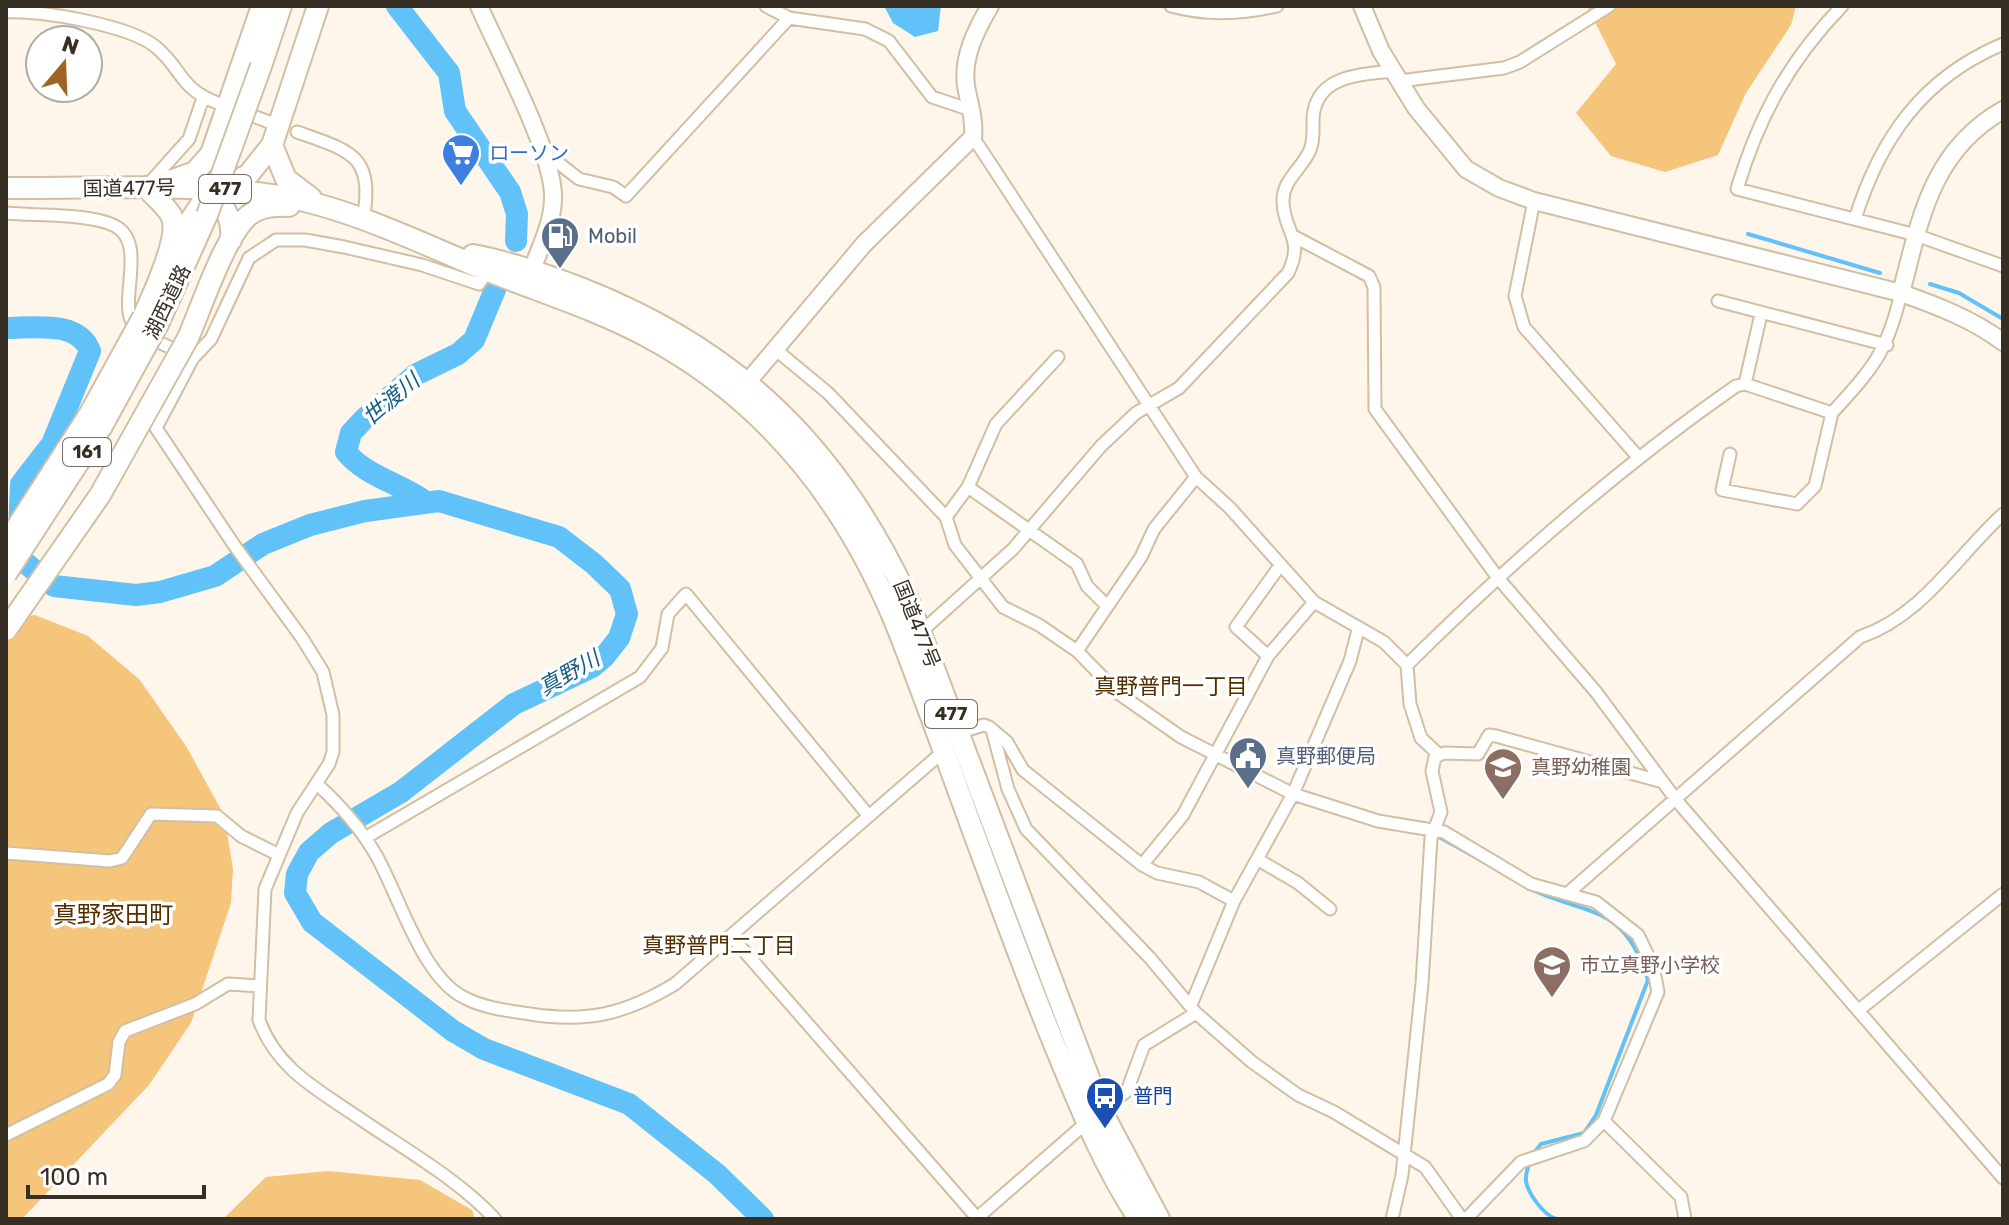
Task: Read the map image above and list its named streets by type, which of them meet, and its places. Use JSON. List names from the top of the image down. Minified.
{"streets":{"highway":["国道477号","477","湖西道路","161"]},"districts":["真野普門一丁目","真野家田町","真野普門二丁目"],"water":["世渡川","真野川"],"places":{"supermarket":["ローソン"],"fuel station":["Mobil"],"public building":["真野郵便局"],"school or university":["真野幼稚園","市立真野小学校"],"bus stop":["普門"]},"scale_bar":"100 m","north":"top"}
